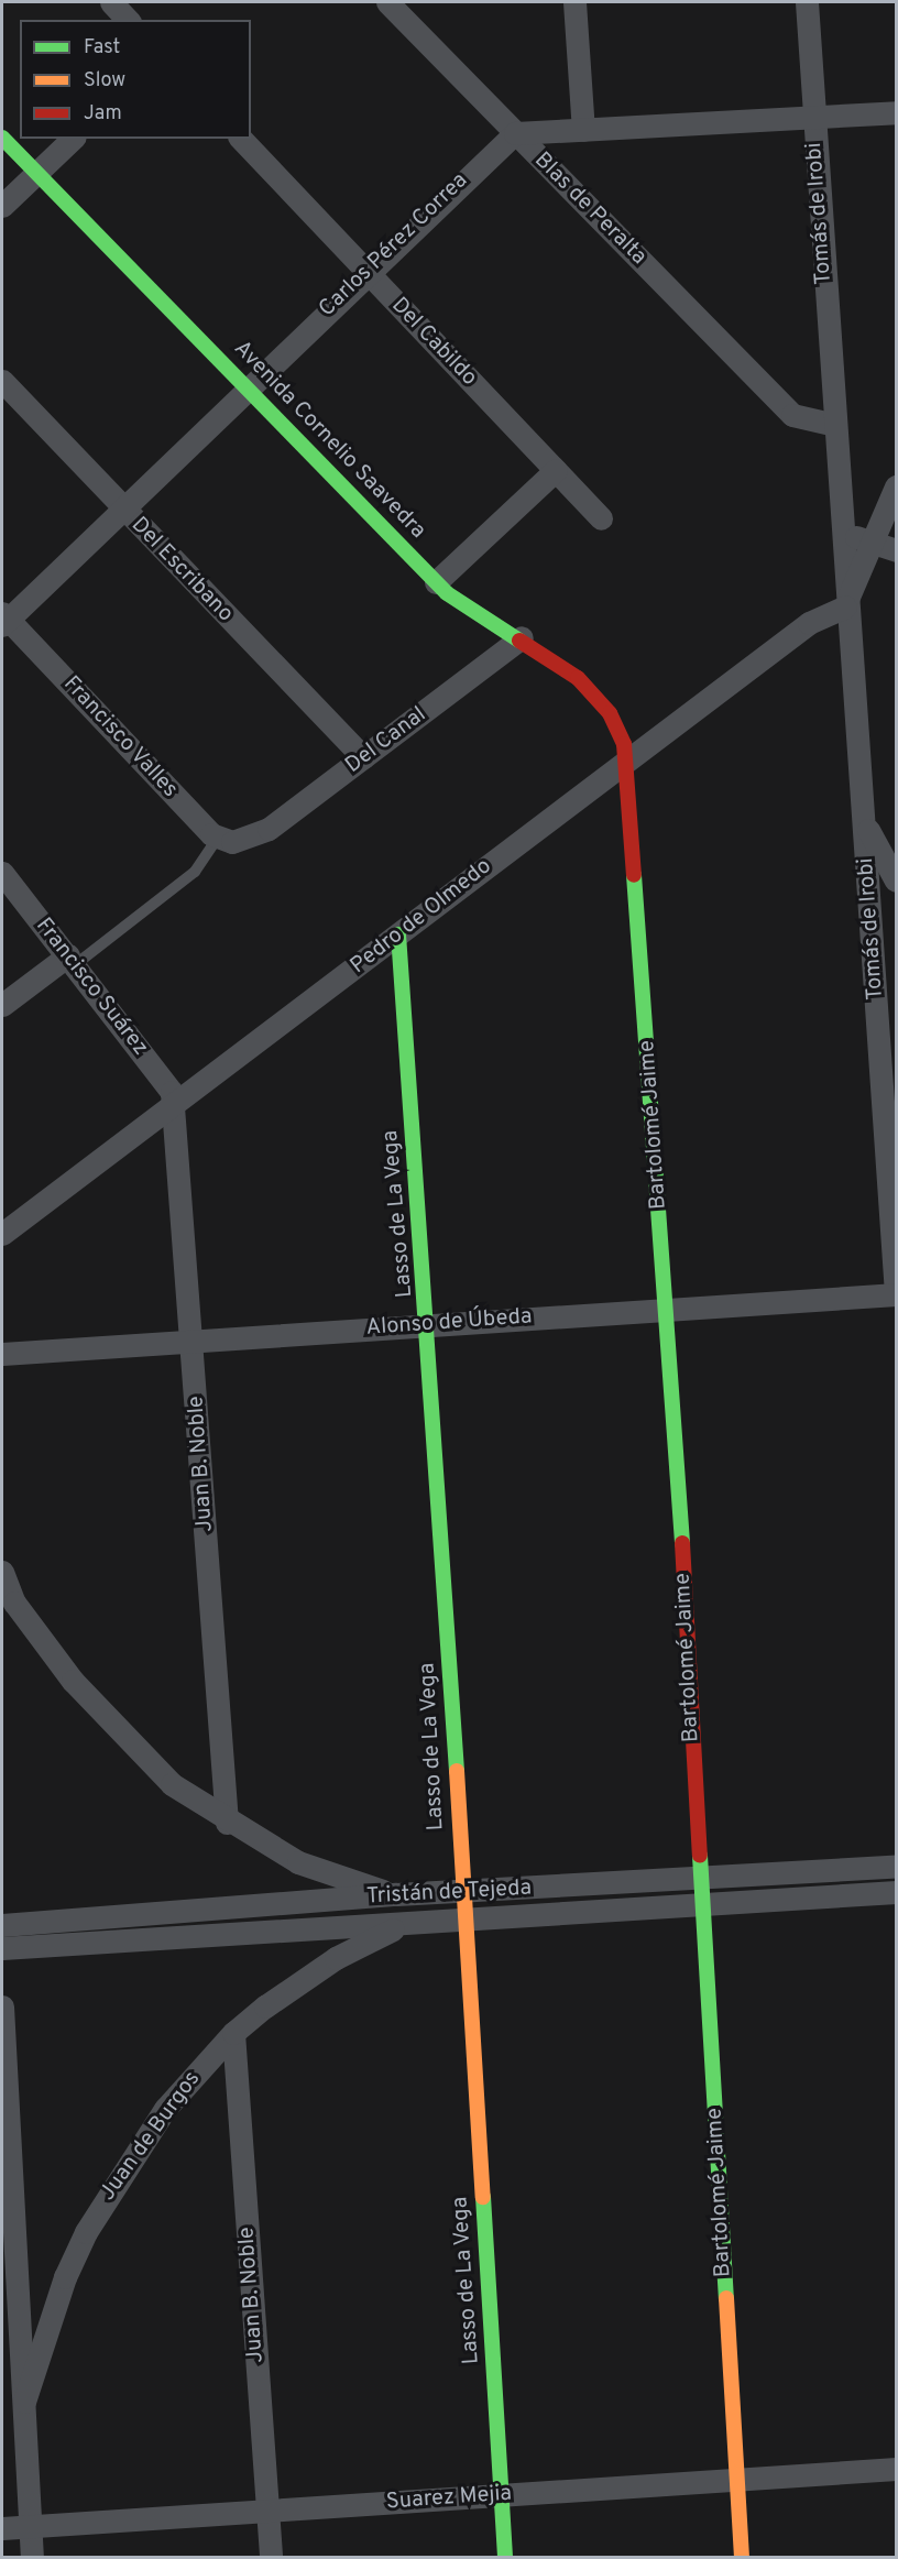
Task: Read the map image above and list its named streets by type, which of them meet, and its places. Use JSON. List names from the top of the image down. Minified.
{"streets":{"street":["Blas de Peralta","Tomás de Irobi","Carlos Pérez Correa","Del Cabildo","Avenida Cornelio Saavedra","Del Escribano","Francisco Valles","Del Canal","Pedro de Olmedo","Francisco Suárez","Bartolomé Jaime","Lasso de La Vega","Alonso de Úbeda","Juan B. Noble","Tristán de Tejeda","Juan de Burgos","Suarez Mejia"]},"crossings":[["Blas de Peralta","Tomás de Irobi"],["Blas de Peralta","Carlos Pérez Correa"],["Tomás de Irobi","Pedro de Olmedo"],["Tomás de Irobi","Alonso de Úbeda"],["Carlos Pérez Correa","Del Cabildo"],["Carlos Pérez Correa","Avenida Cornelio Saavedra"],["Carlos Pérez Correa","Del Escribano"],["Carlos Pérez Correa","Francisco Valles"],["Avenida Cornelio Saavedra","Del Canal"],["Avenida Cornelio Saavedra","Pedro de Olmedo"],["Avenida Cornelio Saavedra","Bartolomé Jaime"],["Del Escribano","Del Canal"],["Francisco Valles","Del Canal"],["Pedro de Olmedo","Francisco Suárez"],["Pedro de Olmedo","Bartolomé Jaime"],["Pedro de Olmedo","Lasso de La Vega"],["Pedro de Olmedo","Juan B. Noble"],["Francisco Suárez","Juan B. Noble"],["Bartolomé Jaime","Alonso de Úbeda"],["Bartolomé Jaime","Tristán de Tejeda"],["Bartolomé Jaime","Suarez Mejia"],["Lasso de La Vega","Alonso de Úbeda"],["Lasso de La Vega","Tristán de Tejeda"],["Lasso de La Vega","Suarez Mejia"],["Alonso de Úbeda","Juan B. Noble"],["Juan B. Noble","Juan de Burgos"],["Juan B. Noble","Suarez Mejia"],["Tristán de Tejeda","Juan de Burgos"]],"legend":["Fast","Slow","Jam"]}
